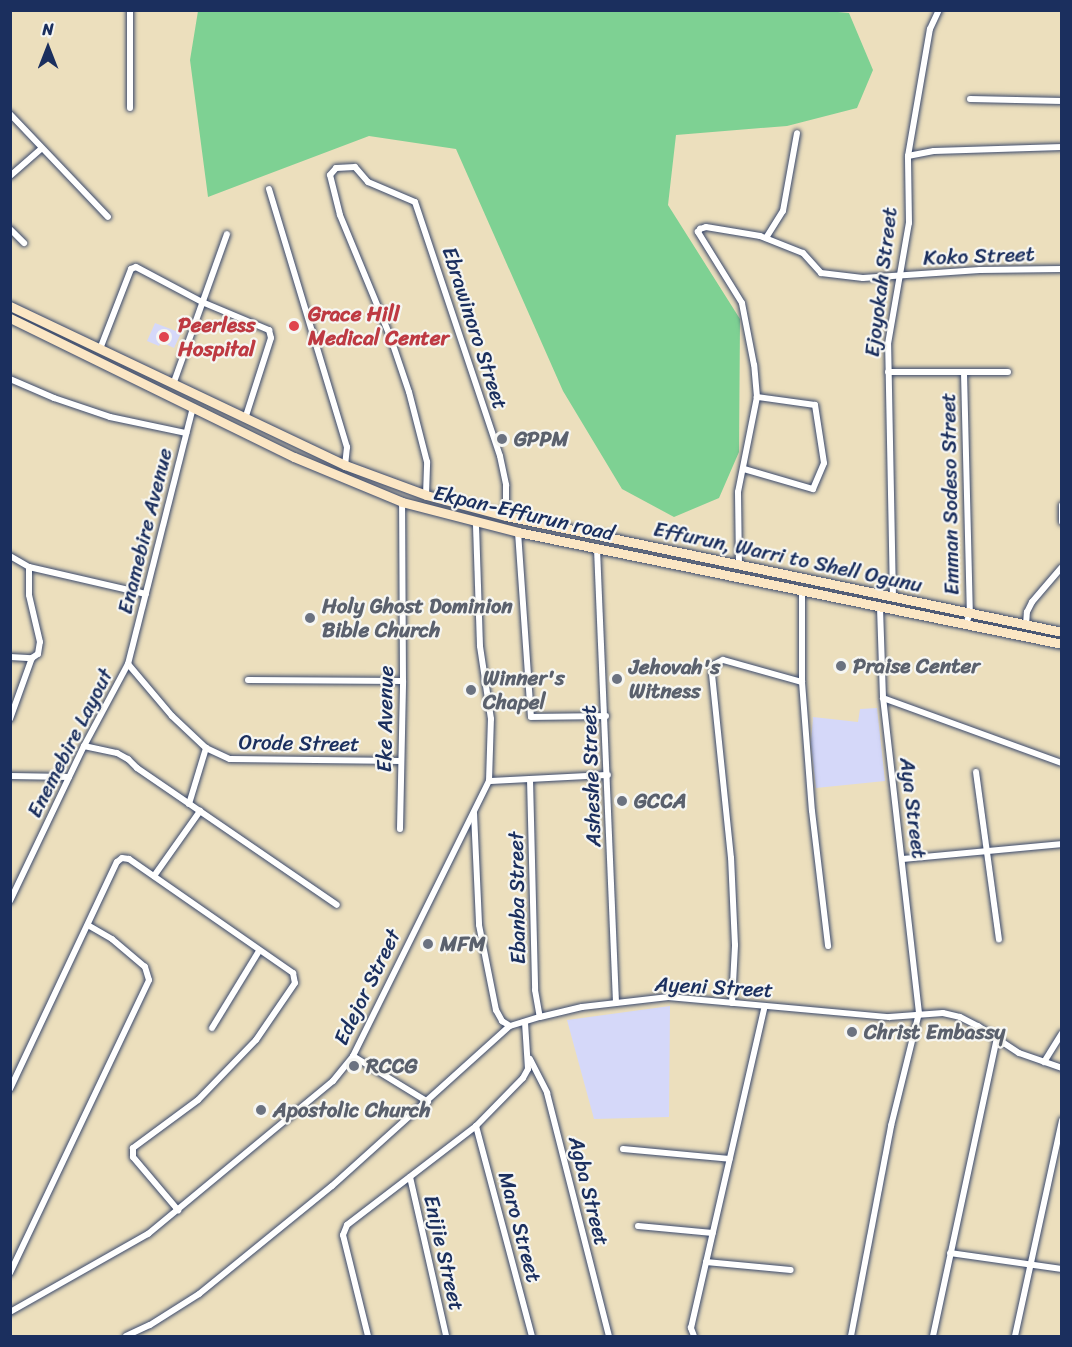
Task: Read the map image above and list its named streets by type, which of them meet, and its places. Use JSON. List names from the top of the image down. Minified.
{"streets":{"main road":["Ekpan-Effurun road","Effurun, Warri to Shell Ogunu"],"street":["Koko Street","Ejoyokah Street","Ebrawinoro Street","Emman Sodeso Street","Enamebire Avenue","Eke Avenue","Enemebire Layout","Orode Street","Asheshe Street","Aya Street","Ebanba Street","Edejor Street","Ayeni Street","Agba Street","Maro Street","Enijie Street"]},"crossings":[["Koko Street","Ejoyokah Street"],["Ejoyokah Street","Effurun, Warri to Shell Ogunu"],["Ebrawinoro Street","Effurun, Warri to Shell Ogunu"],["Emman Sodeso Street","Effurun, Warri to Shell Ogunu"],["Ekpan-Effurun road","Enamebire Avenue"],["Ekpan-Effurun road","Eke Avenue"],["Ekpan-Effurun road","Asheshe Street"],["Ekpan-Effurun road","Aya Street"],["Ekpan-Effurun road","Edejor Street"],["Enamebire Avenue","Enemebire Layout"],["Enamebire Avenue","Orode Street"],["Eke Avenue","Orode Street"],["Enemebire Layout","Orode Street"],["Asheshe Street","Ayeni Street"],["Aya Street","Ayeni Street"],["Ebanba Street","Ayeni Street"]],"places":["Grace Hill Medical Center","Peerless Hospital","GPPM","Holy Ghost Dominion Bible Church","Praise Center","Jehovah's Witness","Winner's Chapel","GCCA","MFM","Christ Embassy","RCCG","Apostolic Church"],"north":"top"}
